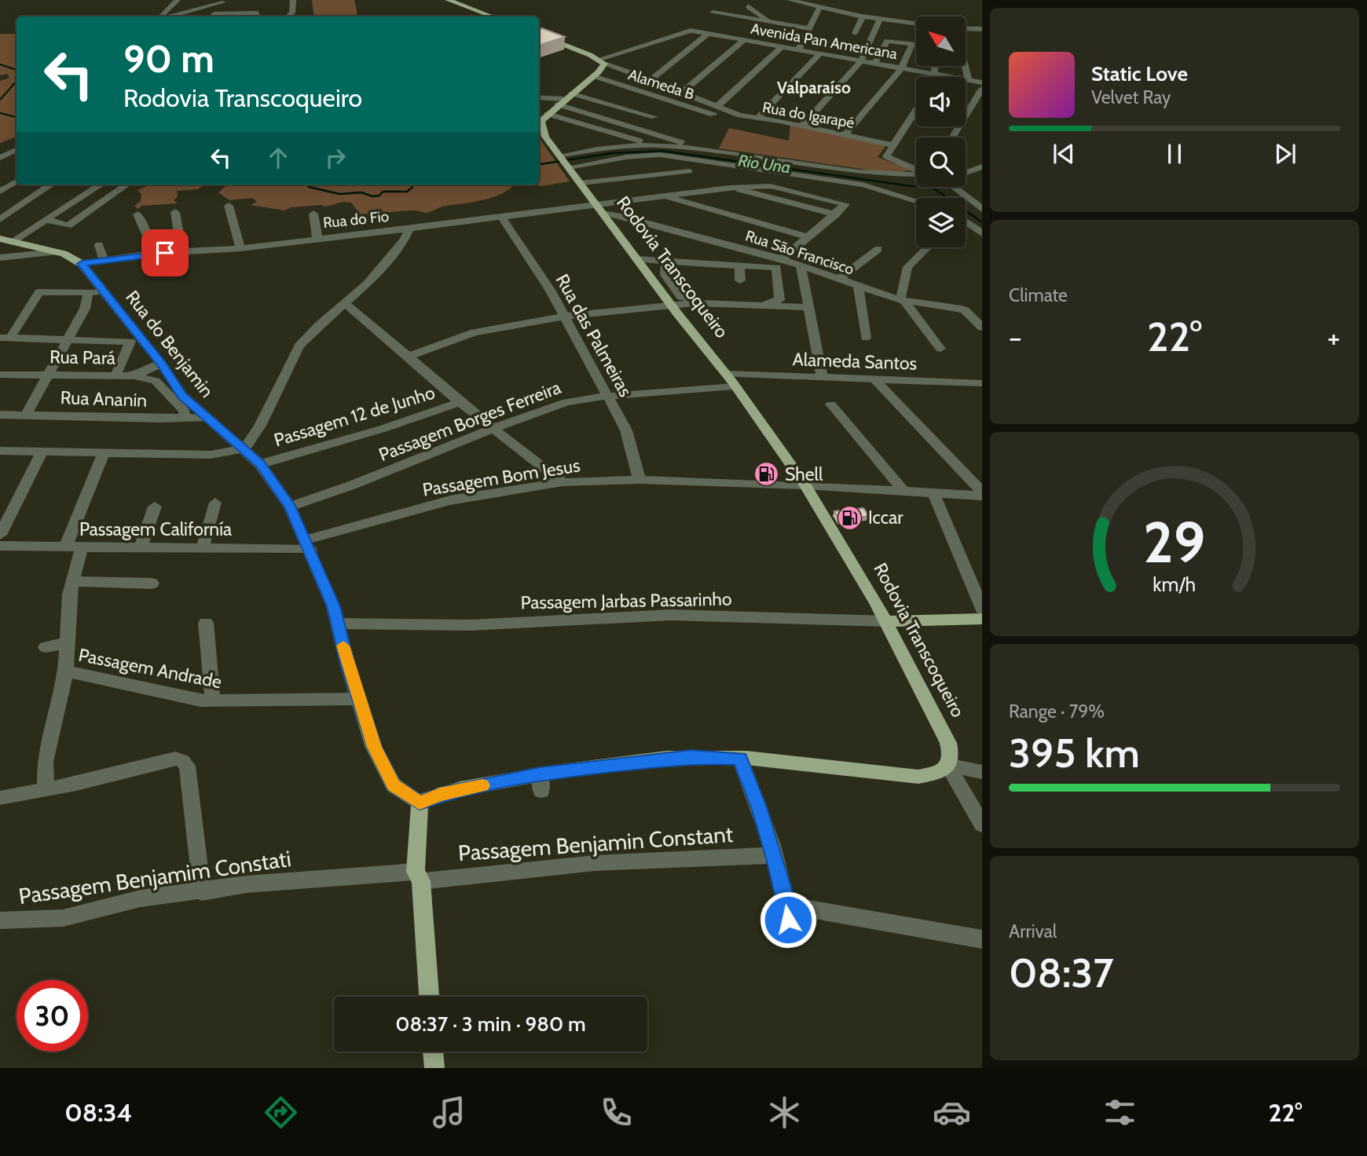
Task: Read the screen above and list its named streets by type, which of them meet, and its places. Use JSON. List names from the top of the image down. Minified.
{"streets":{"main road":["Rodovia Transcoqueiro","Rua do Benjamin","Passagem Jarbas Passarinho"],"street":["Avenida Pan Americana","Alameda B","Rua do Igarapé","Rua do Fio","Rua São Francisco","Rua das Palmeiras","Rua Pará","Alameda Santos","Rua Ananin","Passagem 12 de Junho","Passagem Borges Ferreira","Passagem Bom Jesus","Passagem Californía","Passagem Andrade","Passagem Benjamin Constant","Passagem Benjamim Constati"]},"crossings":[["Avenida Pan Americana","Rua do Igarapé"],["Rua do Fio","Rua São Francisco"],["Rua do Fio","Rodovia Transcoqueiro"],["Rua do Fio","Rua das Palmeiras"],["Rua do Fio","Rua do Benjamin"],["Rua São Francisco","Rodovia Transcoqueiro"],["Rodovia Transcoqueiro","Alameda Santos"],["Rodovia Transcoqueiro","Passagem Borges Ferreira"],["Rodovia Transcoqueiro","Passagem Bom Jesus"],["Rodovia Transcoqueiro","Passagem Jarbas Passarinho"],["Rua das Palmeiras","Passagem Borges Ferreira"],["Rua das Palmeiras","Passagem Bom Jesus"],["Rua do Benjamin","Rua Pará"],["Rua do Benjamin","Rua Ananin"],["Rua do Benjamin","Passagem 12 de Junho"],["Rua do Benjamin","Passagem Borges Ferreira"],["Rua do Benjamin","Passagem Bom Jesus"],["Rua do Benjamin","Passagem Californía"],["Rua do Benjamin","Passagem Jarbas Passarinho"],["Rua do Benjamin","Passagem Andrade"],["Passagem Bom Jesus","Passagem Californía"],["Passagem Benjamin Constant","Passagem Benjamim Constati"]],"districts":["Valparaíso"],"water":["Rio Una"],"places":{"fuel station":["Shell","Iccar"]},"north":"top left","page":{"turn":["90 m","Rodovia Transcoqueiro"],"song":["Static Love","Velvet Ray"],"tile":["Climate",["Range · 79%","395 km"],["Arrival","08:37"]],"heat":["−","22°","+"],"limit":"30","trip":"08:37 · 3 min · 980 m","tabs":["08:34","22°"],"gauge":["29","km/h"]}}
